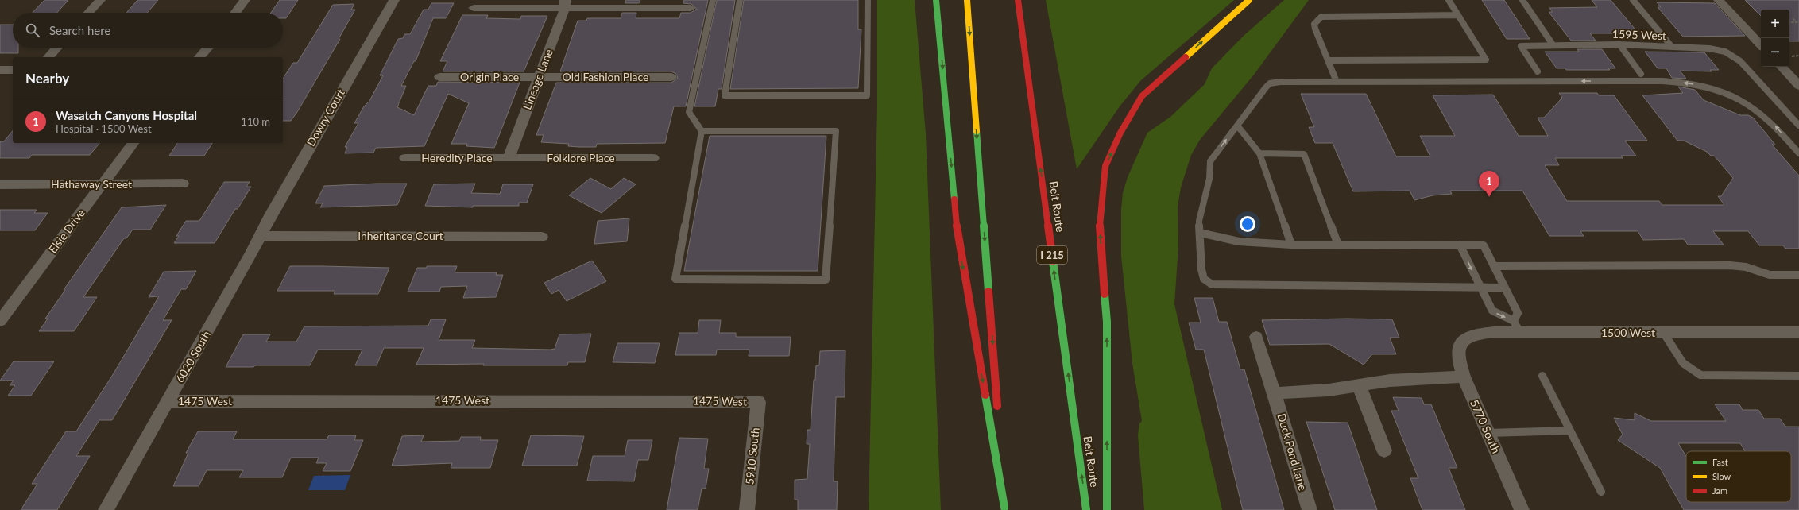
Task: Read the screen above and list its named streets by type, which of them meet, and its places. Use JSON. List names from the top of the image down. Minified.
{"streets":{"highway":["Belt Route","I 215"],"street":["Origin Place","Old Fashion Place","Lineage Lane","Dowry Court","Heredity Place","Folklore Place","Hathaway Street","Elsie Drive","Inheritance Court","1500 West","6020 South","1475 West","5770 South","Duck Pond Lane","5910 South"],"lane":["1595 West"]},"crossings":[["Origin Place","Old Fashion Place"],["Origin Place","Lineage Lane"],["Old Fashion Place","Lineage Lane"],["Lineage Lane","Heredity Place"],["Lineage Lane","Folklore Place"],["Dowry Court","Inheritance Court"],["Dowry Court","6020 South"],["Heredity Place","Folklore Place"],["Hathaway Street","Elsie Drive"],["Inheritance Court","6020 South"],["1500 West","5770 South"],["6020 South","1475 West"],["1475 West","5910 South"]],"legend":["Fast","Slow","Jam"],"page":{"map_buttons":["+","−"],"search":"Search here","heading":"Nearby","list":[{"mark":"1","name":"Wasatch Canyons Hospital","note":"Hospital · 1500 West","value":"110 m"}],"pins":"1"}}
